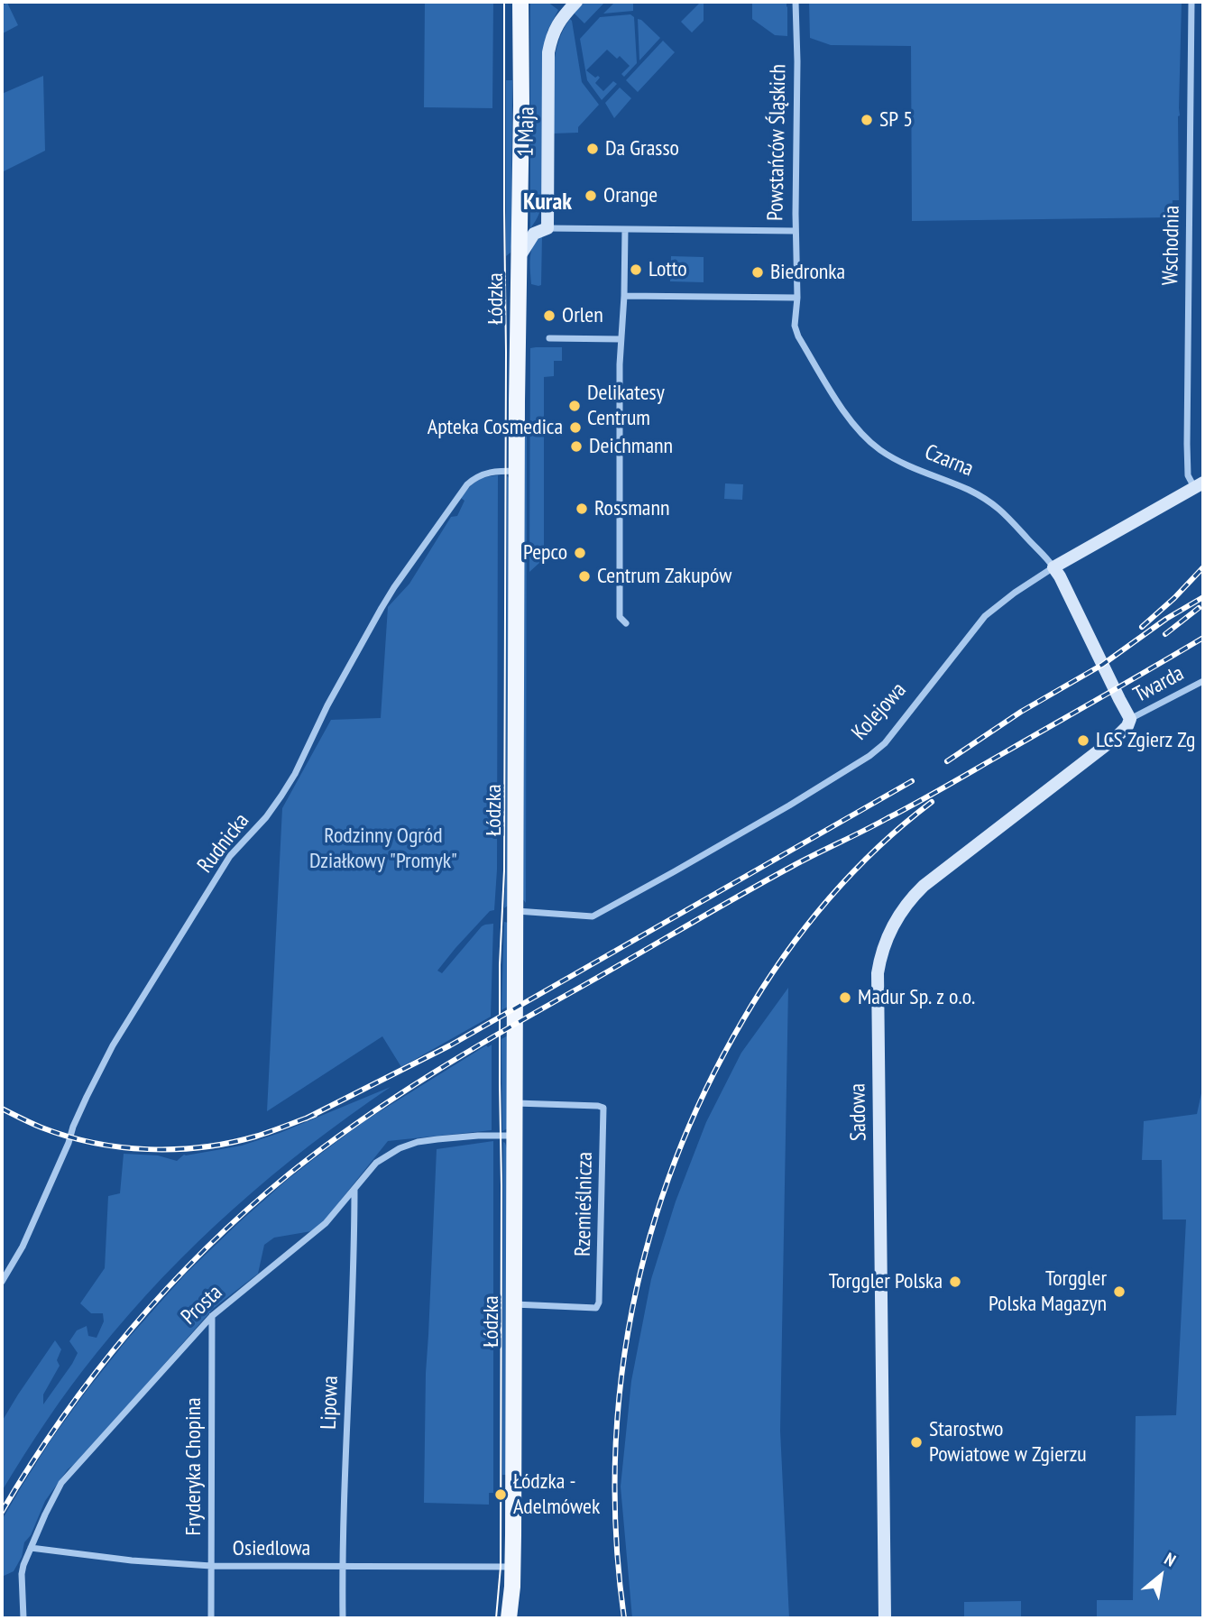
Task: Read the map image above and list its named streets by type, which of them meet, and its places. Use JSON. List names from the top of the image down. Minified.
{"streets":{"main road":["Łódzka"],"street":["1 Maja","Powstańców Śląskich","Wschodnia","Czarna","Twarda","Kolejowa","Rudnicka","Sadowa","Rzemieślnicza","Prosta","Lipowa","Fryderyka Chopina","Osiedlowa"]},"crossings":[["1 Maja","Powstańców Śląskich"],["Powstańców Śląskich","Czarna"],["Wschodnia","Kolejowa"],["Łódzka","Kolejowa"],["Łódzka","Rudnicka"],["Łódzka","Rzemieślnicza"],["Łódzka","Prosta"],["Łódzka","Osiedlowa"],["Czarna","Twarda"],["Czarna","Kolejowa"],["Czarna","Sadowa"],["Twarda","Sadowa"],["Prosta","Lipowa"],["Prosta","Fryderyka Chopina"],["Prosta","Osiedlowa"],["Lipowa","Osiedlowa"],["Fryderyka Chopina","Osiedlowa"]],"districts":["Kurak"],"parks":["Rodzinny Ogród Działkowy \"Promyk\""],"places":["SP 5","Da Grasso","Orange","Lotto","Biedronka","Orlen","Delikatesy Centrum","Apteka Cosmedica","Deichmann","Rossmann","Pepco","Centrum Zakupów","LCS Zgierz Zg","Madur Sp. z o.o.","Torggler Polska","Torggler Polska Magazyn","Starostwo Powiatowe w Zgierzu","Łódzka - Adelmówek"],"north":"top right"}
